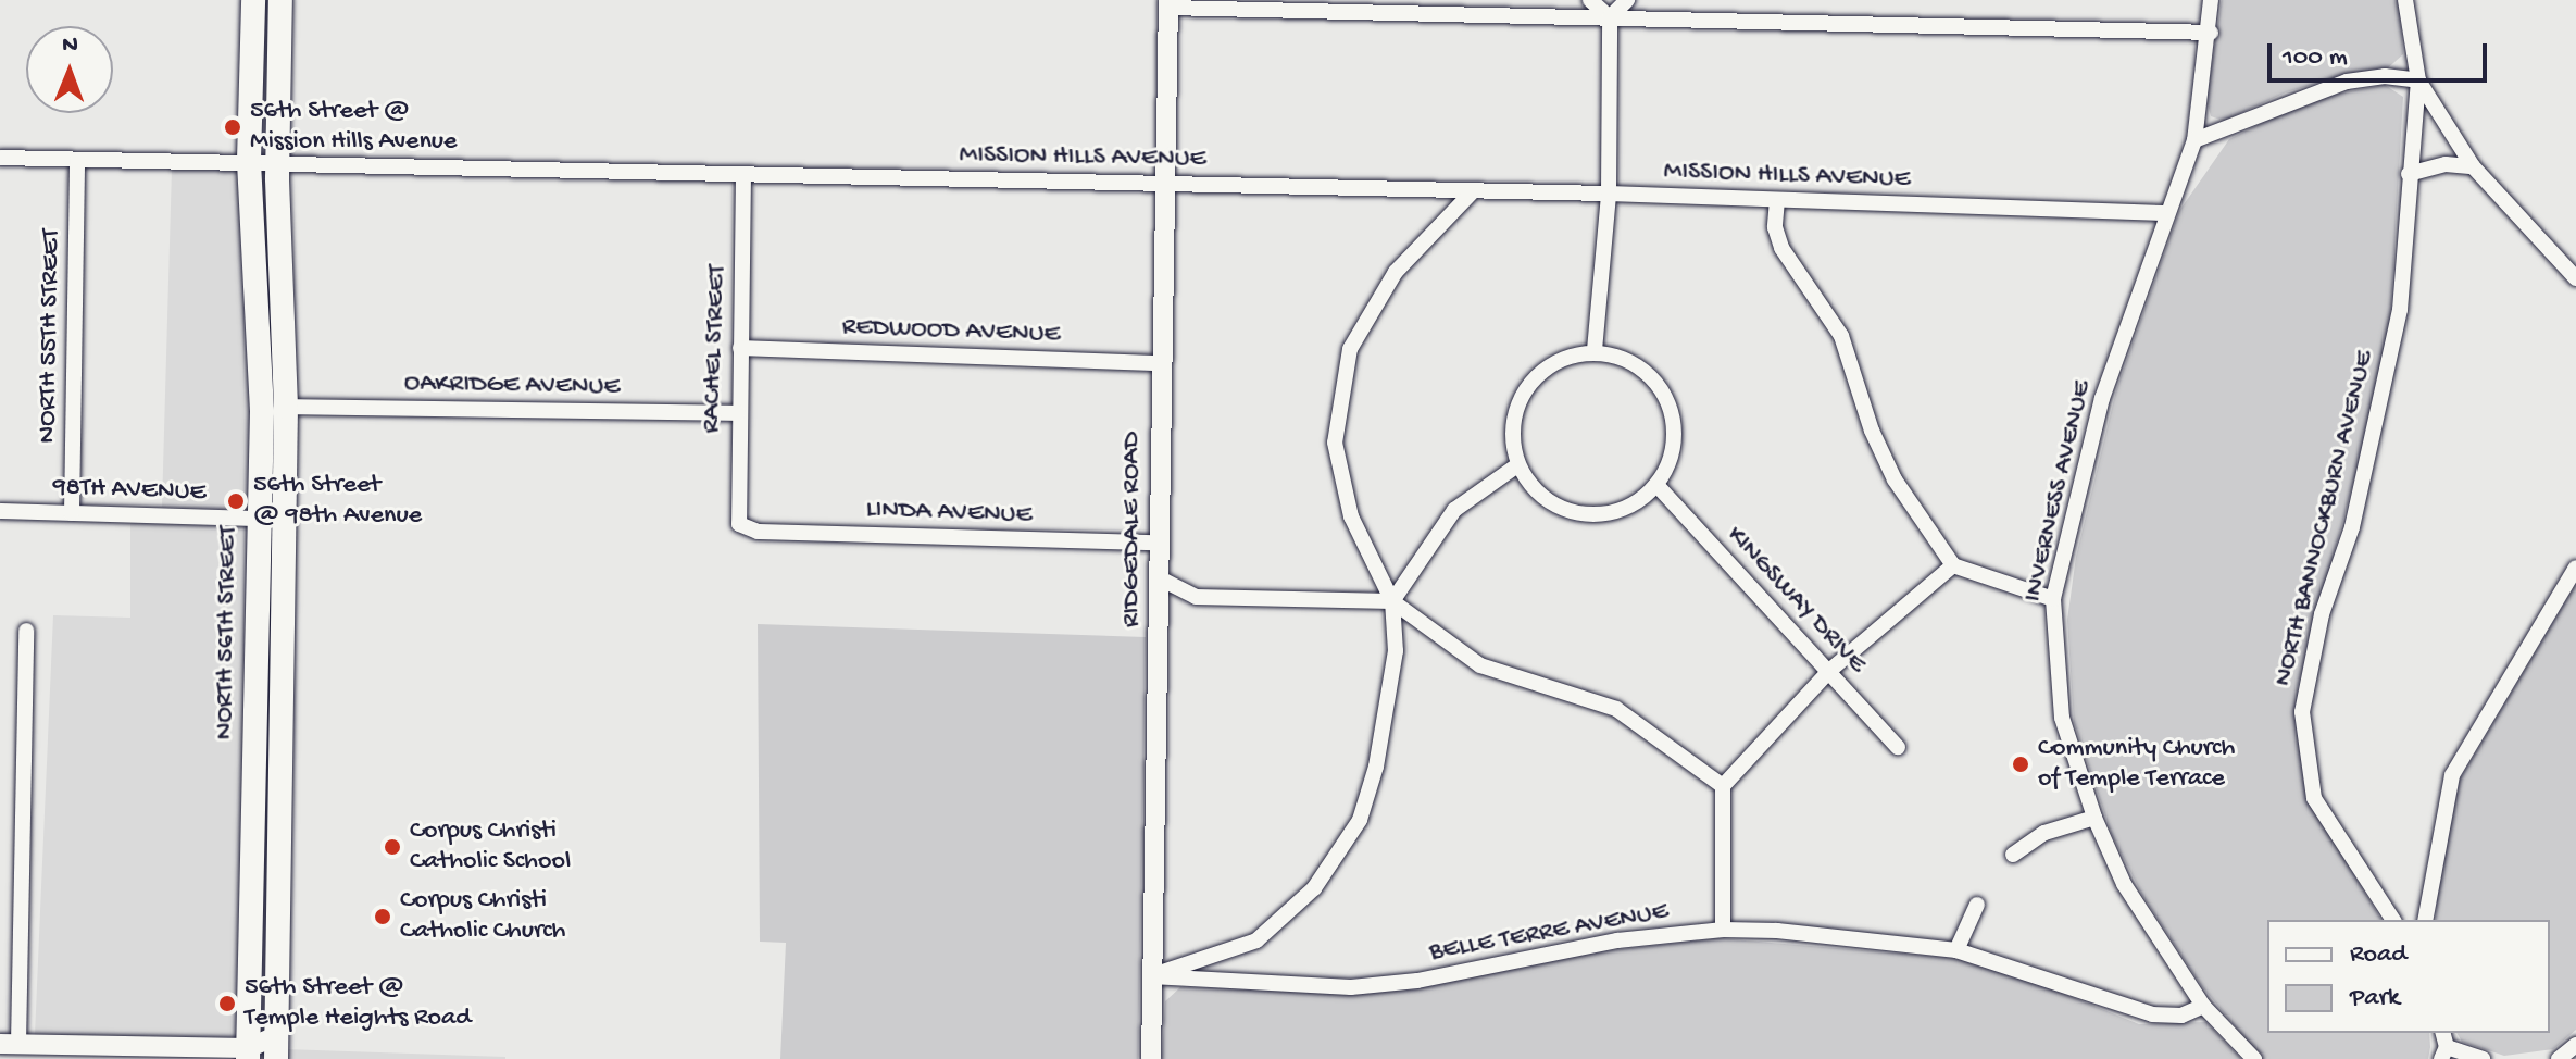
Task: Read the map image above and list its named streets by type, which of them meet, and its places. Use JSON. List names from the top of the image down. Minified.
{"streets":{"main road":["NORTH 56TH STREET"],"street":["MISSION HILLS AVENUE","REDWOOD AVENUE","NORTH 55TH STREET","RACHEL STREET","OAKRIDGE AVENUE","98TH AVENUE","INVERNESS AVENUE","LINDA AVENUE","NORTH BANNOCKBURN AVENUE","RIDGEDALE ROAD","KINGSWAY DRIVE","BELLE TERRE AVENUE"]},"crossings":[["MISSION HILLS AVENUE","NORTH 55TH STREET"],["MISSION HILLS AVENUE","RACHEL STREET"],["MISSION HILLS AVENUE","INVERNESS AVENUE"],["MISSION HILLS AVENUE","RIDGEDALE ROAD"],["MISSION HILLS AVENUE","NORTH 56TH STREET"],["REDWOOD AVENUE","RACHEL STREET"],["REDWOOD AVENUE","RIDGEDALE ROAD"],["NORTH 55TH STREET","98TH AVENUE"],["RACHEL STREET","OAKRIDGE AVENUE"],["RACHEL STREET","LINDA AVENUE"],["98TH AVENUE","NORTH 56TH STREET"],["INVERNESS AVENUE","BELLE TERRE AVENUE"],["LINDA AVENUE","RIDGEDALE ROAD"],["RIDGEDALE ROAD","BELLE TERRE AVENUE"]],"places":["56th Street @ Mission Hills Avenue","56th Street @ 98th Avenue","Community Church of Temple Terrace","Corpus Christi Catholic School","Corpus Christi Catholic Church","56th Street @ Temple Heights Road"],"legend":["Road","Park"],"scale_bar":"100 m","north":"top"}
